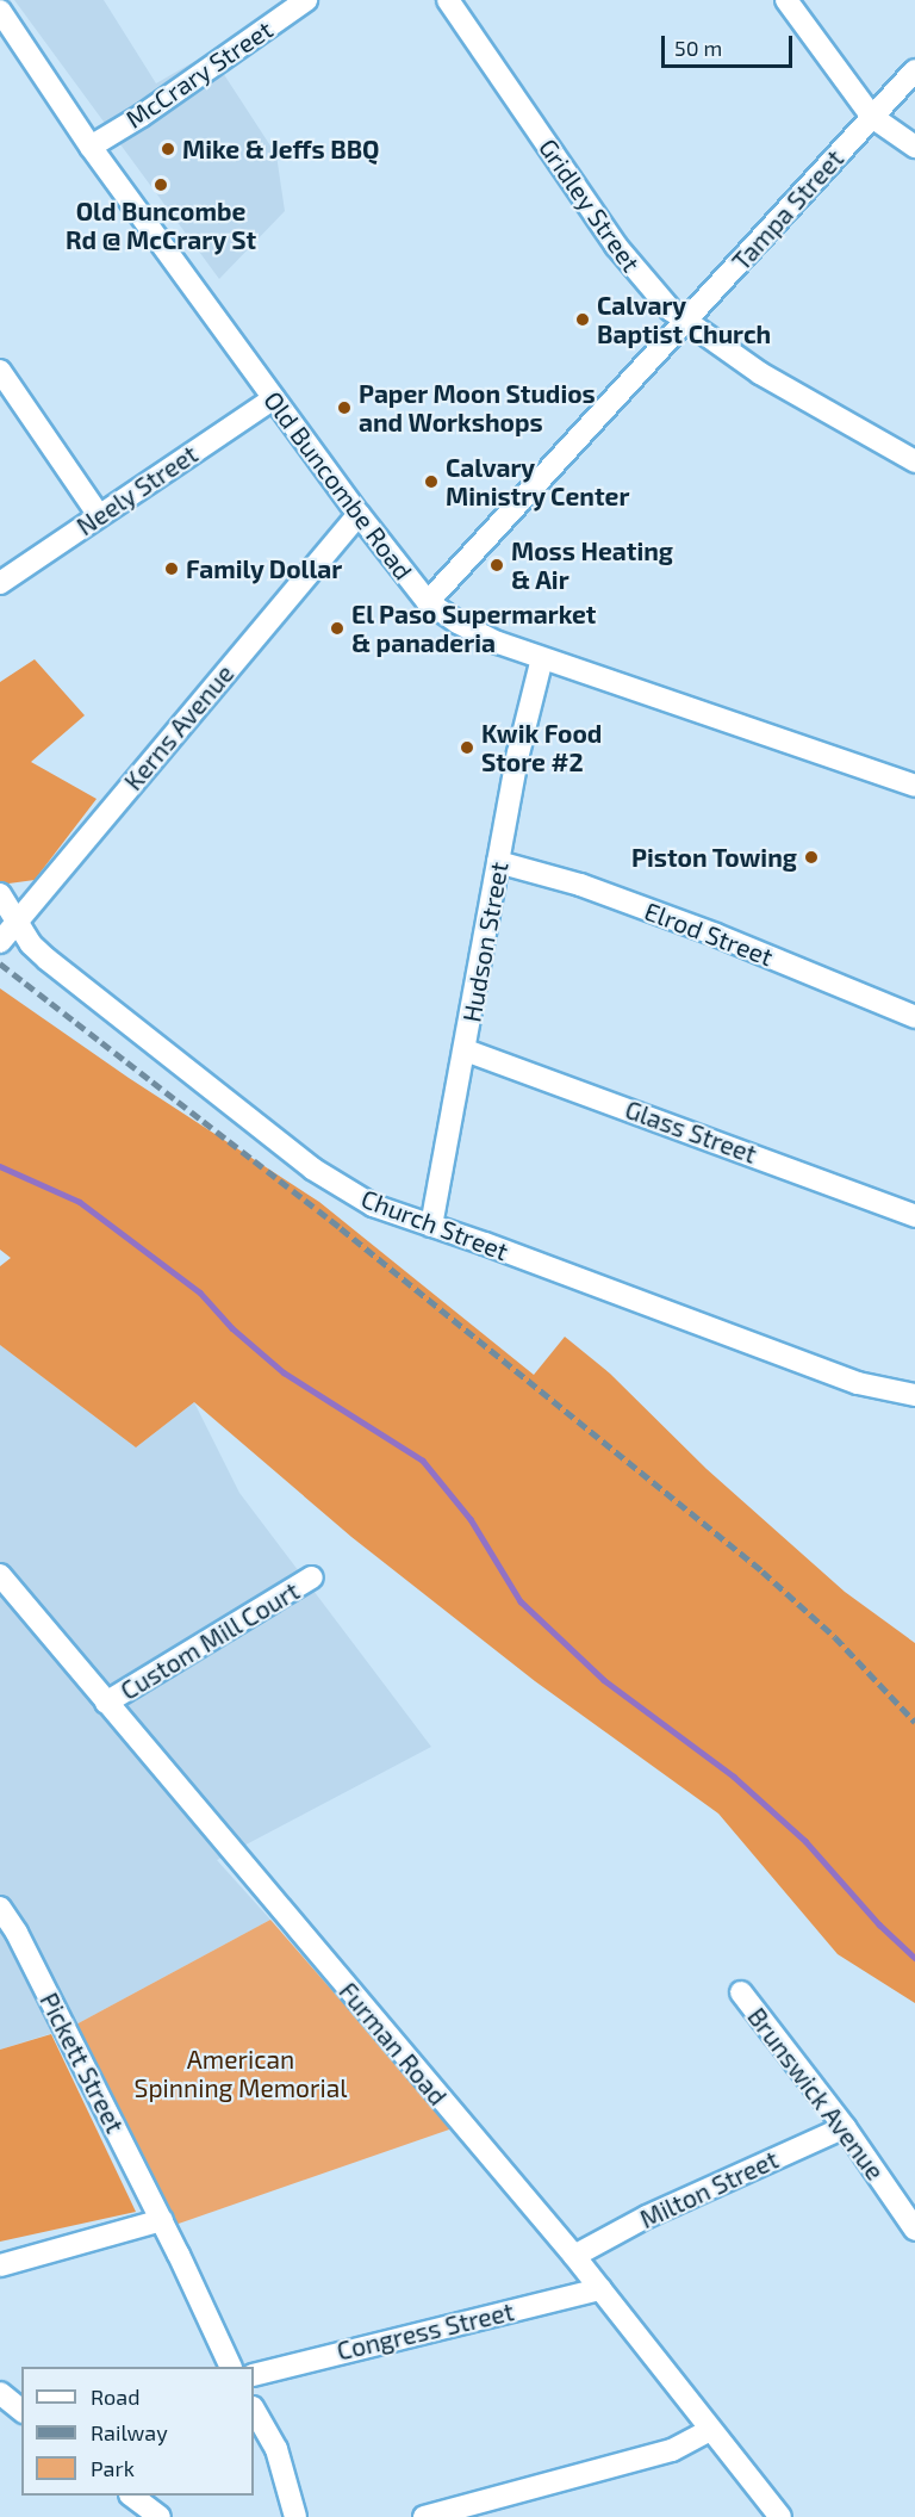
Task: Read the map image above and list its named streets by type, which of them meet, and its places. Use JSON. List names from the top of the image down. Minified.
{"streets":{"street":["McCrary Street","Gridley Street","Tampa Street","Old Buncombe Road","Neely Street","Kerns Avenue","Elrod Street","Hudson Street","Glass Street","Church Street","Custom Mill Court","Furman Road","Pickett Street","Brunswick Avenue","Milton Street","Congress Street"]},"crossings":[["McCrary Street","Old Buncombe Road"],["Gridley Street","Tampa Street"],["Tampa Street","Old Buncombe Road"],["Old Buncombe Road","Neely Street"],["Old Buncombe Road","Kerns Avenue"],["Old Buncombe Road","Hudson Street"],["Kerns Avenue","Church Street"],["Elrod Street","Hudson Street"],["Hudson Street","Glass Street"],["Hudson Street","Church Street"],["Custom Mill Court","Furman Road"],["Furman Road","Milton Street"],["Furman Road","Congress Street"],["Brunswick Avenue","Milton Street"]],"parks":["American Spinning Memorial"],"places":["Mike & Jeffs BBQ","Old Buncombe Rd @ McCrary St","Calvary Baptist Church","Paper Moon Studios and Workshops","Calvary Ministry Center","Moss Heating & Air","Family Dollar","El Paso Supermarket & panaderia","Kwik Food Store #2","Piston Towing"],"legend":["Road","Railway","Park"],"scale_bar":"50 m"}
